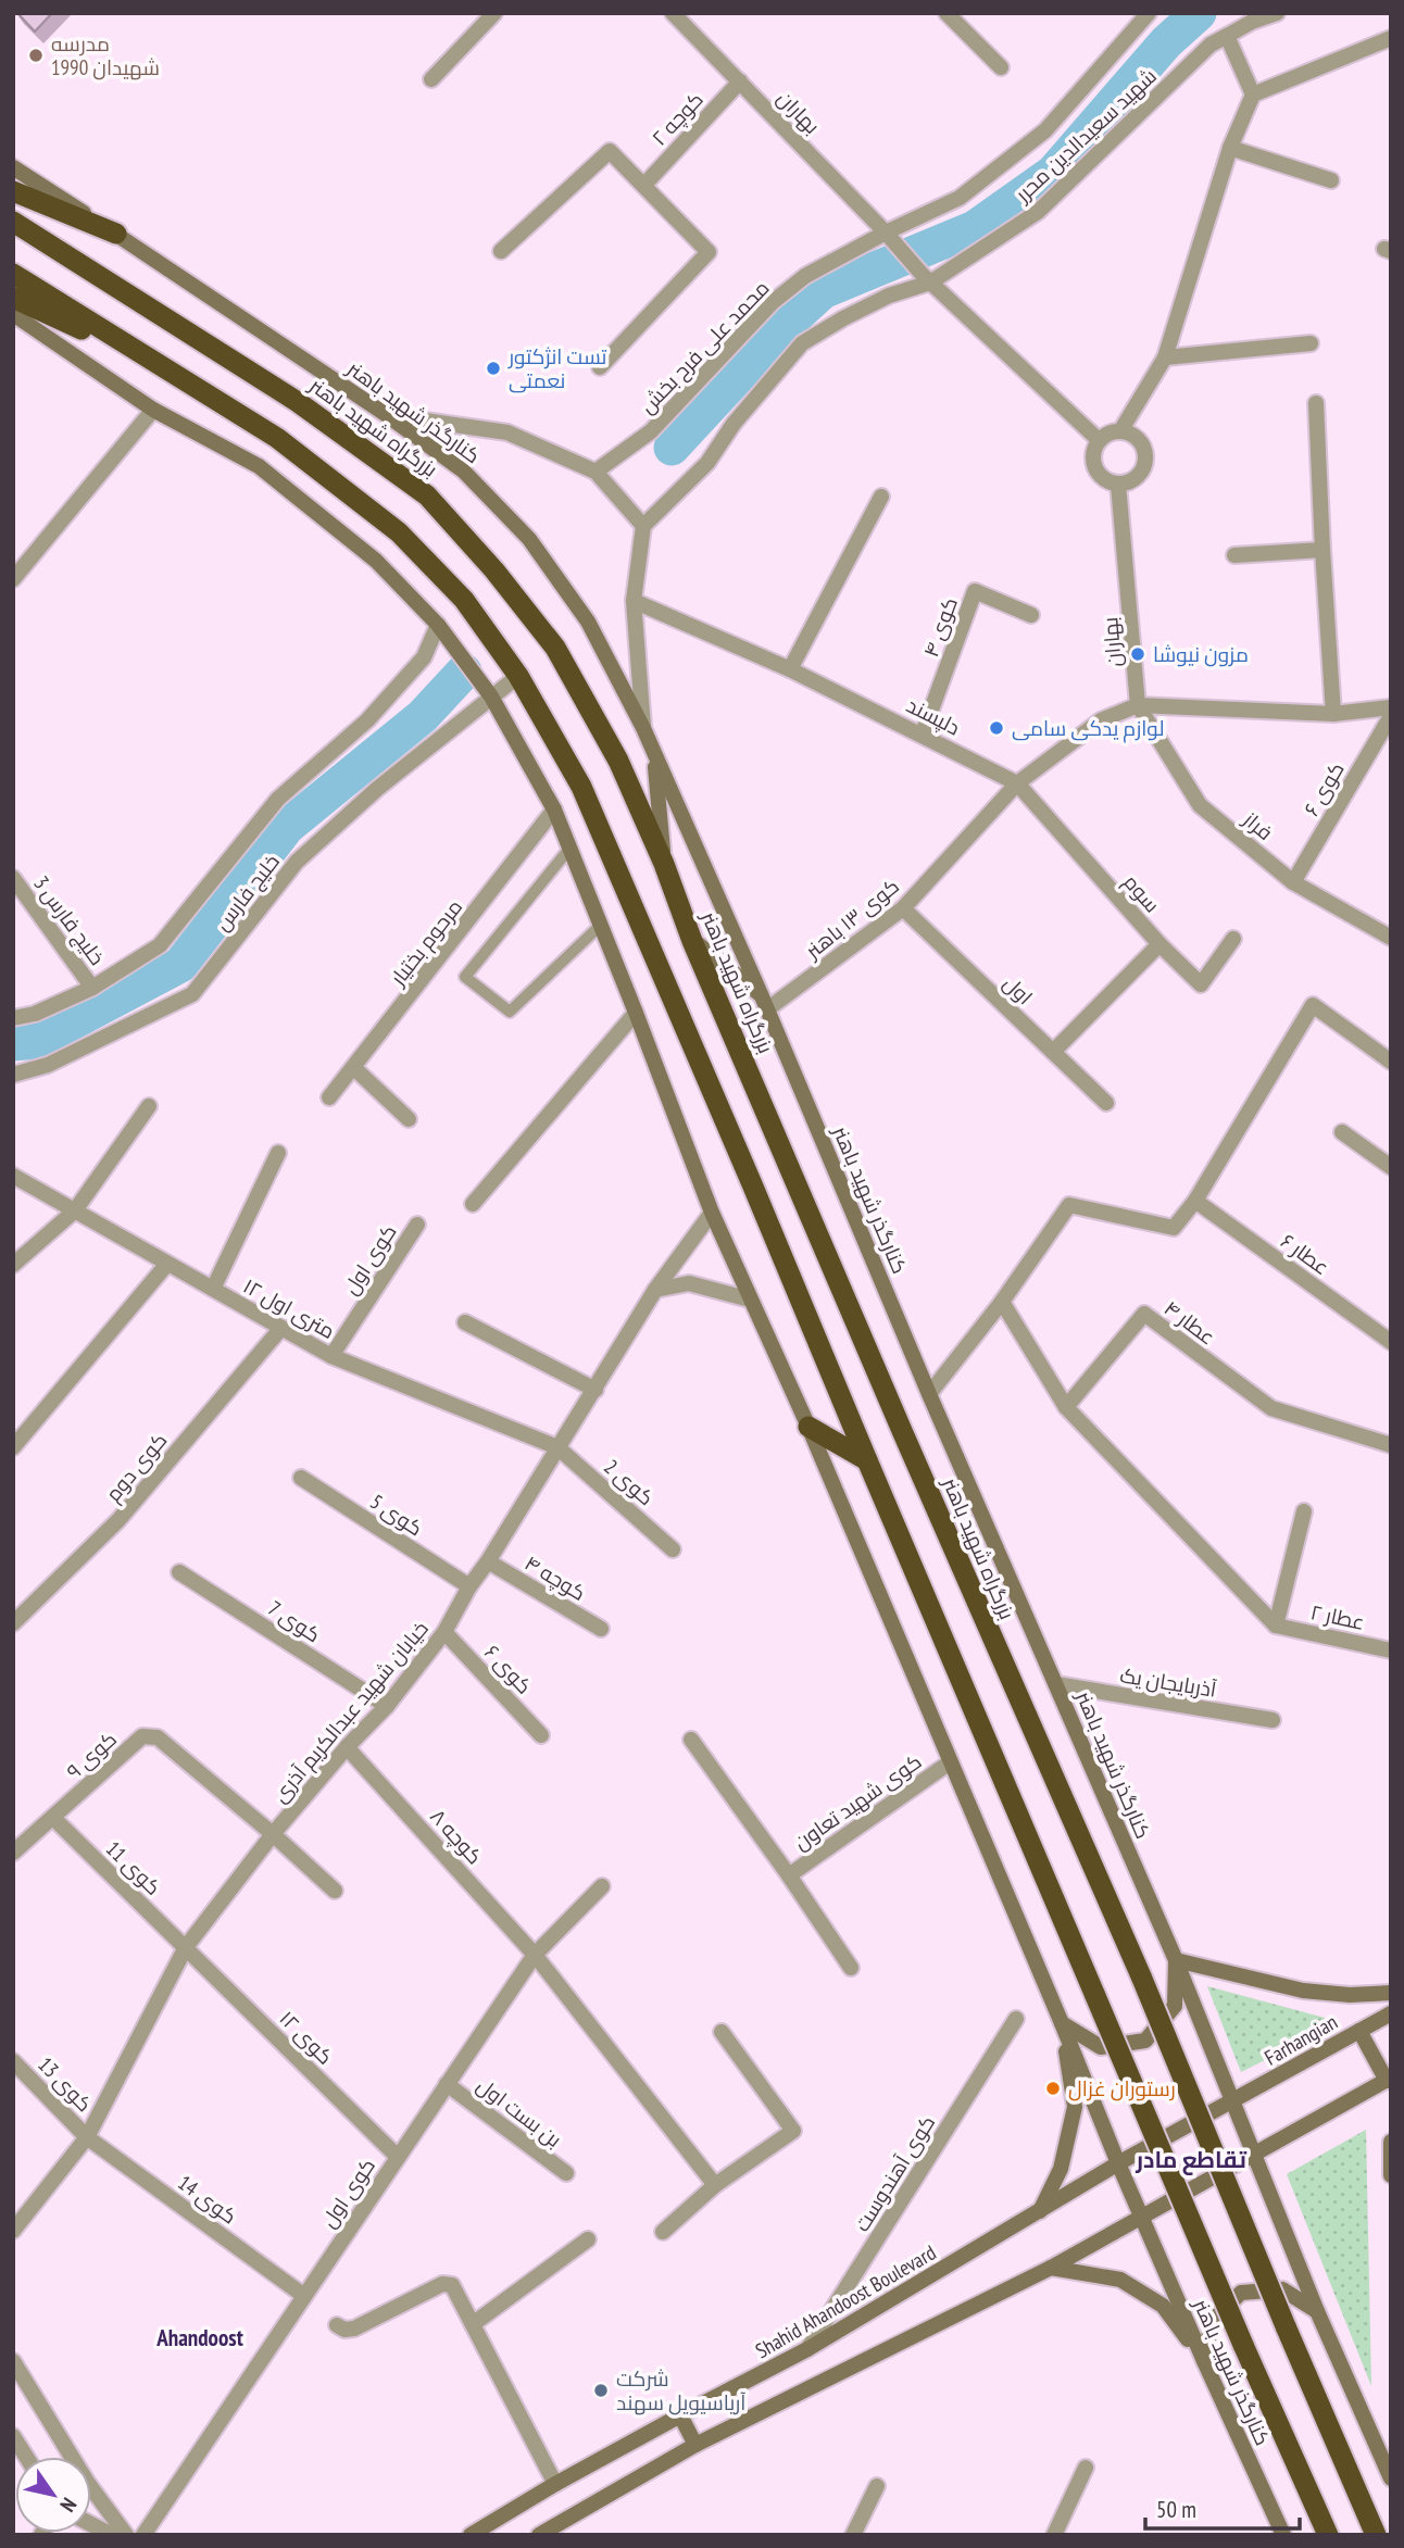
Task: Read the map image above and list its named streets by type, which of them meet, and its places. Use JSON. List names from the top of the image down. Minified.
{"streets":{"highway":["بزرگراه شهید باهنر"],"main road":["کنارگذر شهید باهنر","Farhangian","Shahid Ahandoost Boulevard"],"street":["بهاران","کوچه ۲","شهید سعیدالدین محرر","محمد علی فرح بخش","کوی ۴","دلپسند","کوی ۶","فراز","خلیج فارس","سوم","کوی ۱۳ باهنر","خلیج فارس 3","مرحوم بختیار","اول","عطار ۶","کوی اول","۱۲ متری اول","عطار ۴","کوی دوم","کوی 2","کوی 5","کوچه ۴","عطار ۲","کوی 7","آذربایجان یک","خیابان شهید عبدالکریم آذری","کوی ۹","کوی شهید تعاون","کوچه ۸","کوی 11","کوی ۱۲","کوی 13","بن بست اول","کوی آهندوست","کوی 14"]},"crossings":[["بهاران","کوچه ۲"],["بهاران","شهید سعیدالدین محرر"],["بهاران","محمد علی فرح بخش"],["بهاران","فراز"],["کنارگذر شهید باهنر","خلیج فارس"],["کنارگذر شهید باهنر","کوی ۱۳ باهنر"],["کنارگذر شهید باهنر","مرحوم بختیار"],["کنارگذر شهید باهنر","آذربایجان یک"],["کنارگذر شهید باهنر","خیابان شهید عبدالکریم آذری"],["کنارگذر شهید باهنر","کوی شهید تعاون"],["کنارگذر شهید باهنر","Farhangian"],["کنارگذر شهید باهنر","Shahid Ahandoost Boulevard"],["کوی ۴","دلپسند"],["دلپسند","سوم"],["دلپسند","کوی ۱۳ باهنر"],["کوی ۶","فراز"],["کوی ۶","خیابان شهید عبدالکریم آذری"],["خلیج فارس","خلیج فارس 3"],["سوم","کوی ۱۳ باهنر"],["کوی ۱۳ باهنر","اول"],["کوی اول","۱۲ متری اول"],["کوی اول","کوچه ۸"],["کوی اول","کوی ۱۲"],["کوی اول","بن بست اول"],["کوی اول","کوی 14"],["۱۲ متری اول","کوی دوم"],["۱۲ متری اول","کوی 2"],["۱۲ متری اول","خیابان شهید عبدالکریم آذری"],["کوی 2","خیابان شهید عبدالکریم آذری"],["کوی 5","خیابان شهید عبدالکریم آذری"],["کوچه ۴","خیابان شهید عبدالکریم آذری"],["کوی 7","خیابان شهید عبدالکریم آذری"],["خیابان شهید عبدالکریم آذری","کوی ۹"],["خیابان شهید عبدالکریم آذری","کوچه ۸"],["خیابان شهید عبدالکریم آذری","کوی 11"],["خیابان شهید عبدالکریم آذری","کوی ۱۲"],["خیابان شهید عبدالکریم آذری","کوی 13"],["خیابان شهید عبدالکریم آذری","کوی 14"],["کوی ۹","کوی 11"],["کوی 11","کوی ۱۲"],["Farhangian","Shahid Ahandoost Boulevard"],["کوی 13","کوی 14"],["کوی آهندوست","Shahid Ahandoost Boulevard"]],"districts":["تقاطع مادر","Ahandoost"],"places":["مدرسه شهیدان 1990","تست انژکتور نعمتی","مزون نیوشا","لوازم یدکی سامی","رستوران غزال","شرکت آریاسیویل سهند"],"scale_bar":"50 m","north":"bottom right"}
